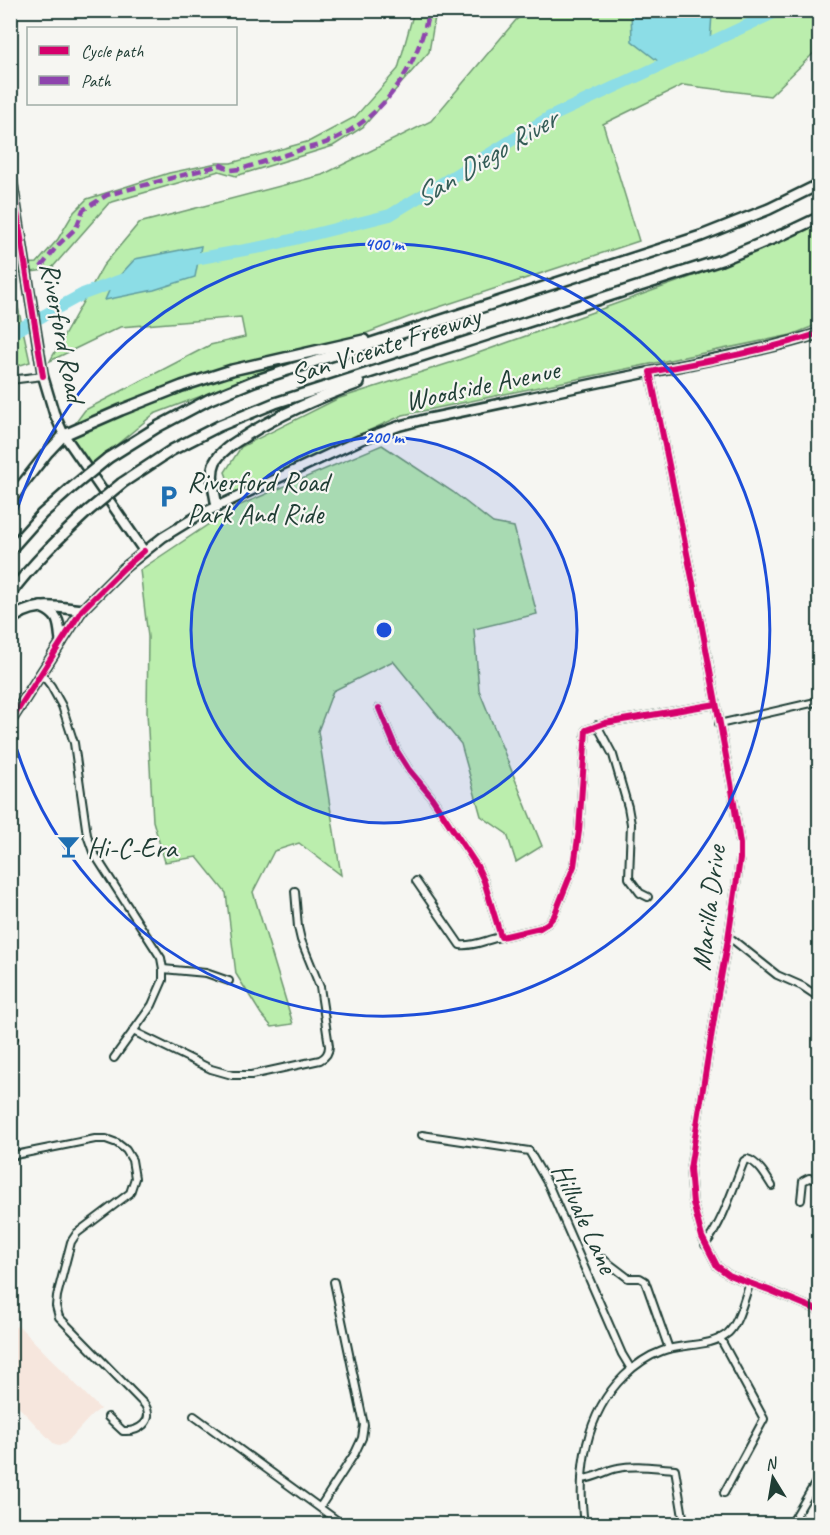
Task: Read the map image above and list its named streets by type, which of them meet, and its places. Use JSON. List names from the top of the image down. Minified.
{"streets":{"highway":["San Vicente Freeway"],"main road":["Riverford Road","Woodside Avenue"],"street":["Marilla Drive","Hillvale Lane"]},"crossings":[["Riverford Road","Woodside Avenue"],["Woodside Avenue","Marilla Drive"]],"water":["San Diego River"],"places":{"parking":["Riverford Road Park And Ride"],"bar":["Hi-C-Era"]},"legend":["Cycle path","Path"],"north":"top","rings":["400 m","200 m"]}
